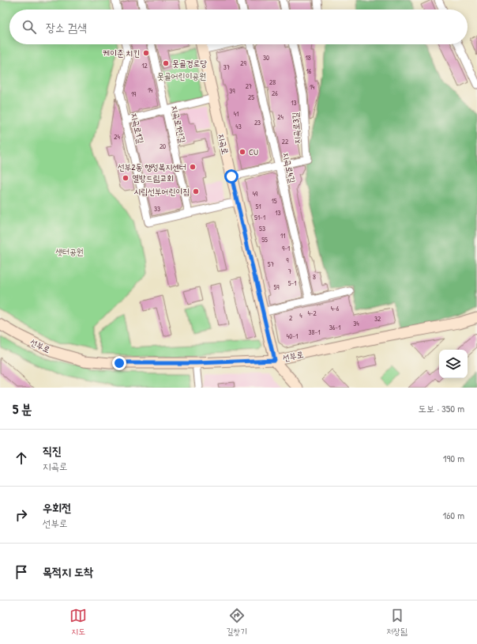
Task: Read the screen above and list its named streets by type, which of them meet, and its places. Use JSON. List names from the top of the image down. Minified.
{"streets":{"main road":["지곡로","선부로"],"street":["지곡로1안길","지곡로1길","지곡로3길","지곡로4길"]},"crossings":[["지곡로1안길","지곡로1길"],["지곡로3길","지곡로"],["지곡로3길","지곡로4길"],["지곡로","선부로"]],"parks":["못골어린이공원","샛터공원"],"places":["케이준 치킨","못골경로당","CU","선부2동 행정복지센터","열방드림교회","시립선부어린이집"],"house_numbers":["30","18","29","12","37","16","28","27","14","14","39","26","19","25","13","41","24","23","43","24","22","20","49","15","51","33","13","51-1","53","11","55","9-1","9","57","7","8","5-1","59","4-6","4-2","4","2","32","34","36-1","38-1","40-1"],"page":{"search":"장소 검색","heading":["5 분","도보 · 350 m"],"list":[["직진","지곡로","190 m"],["우회전","선부로","160 m"],"목적지 도착"],"nav":["지도","길찾기","저장됨"]}}
